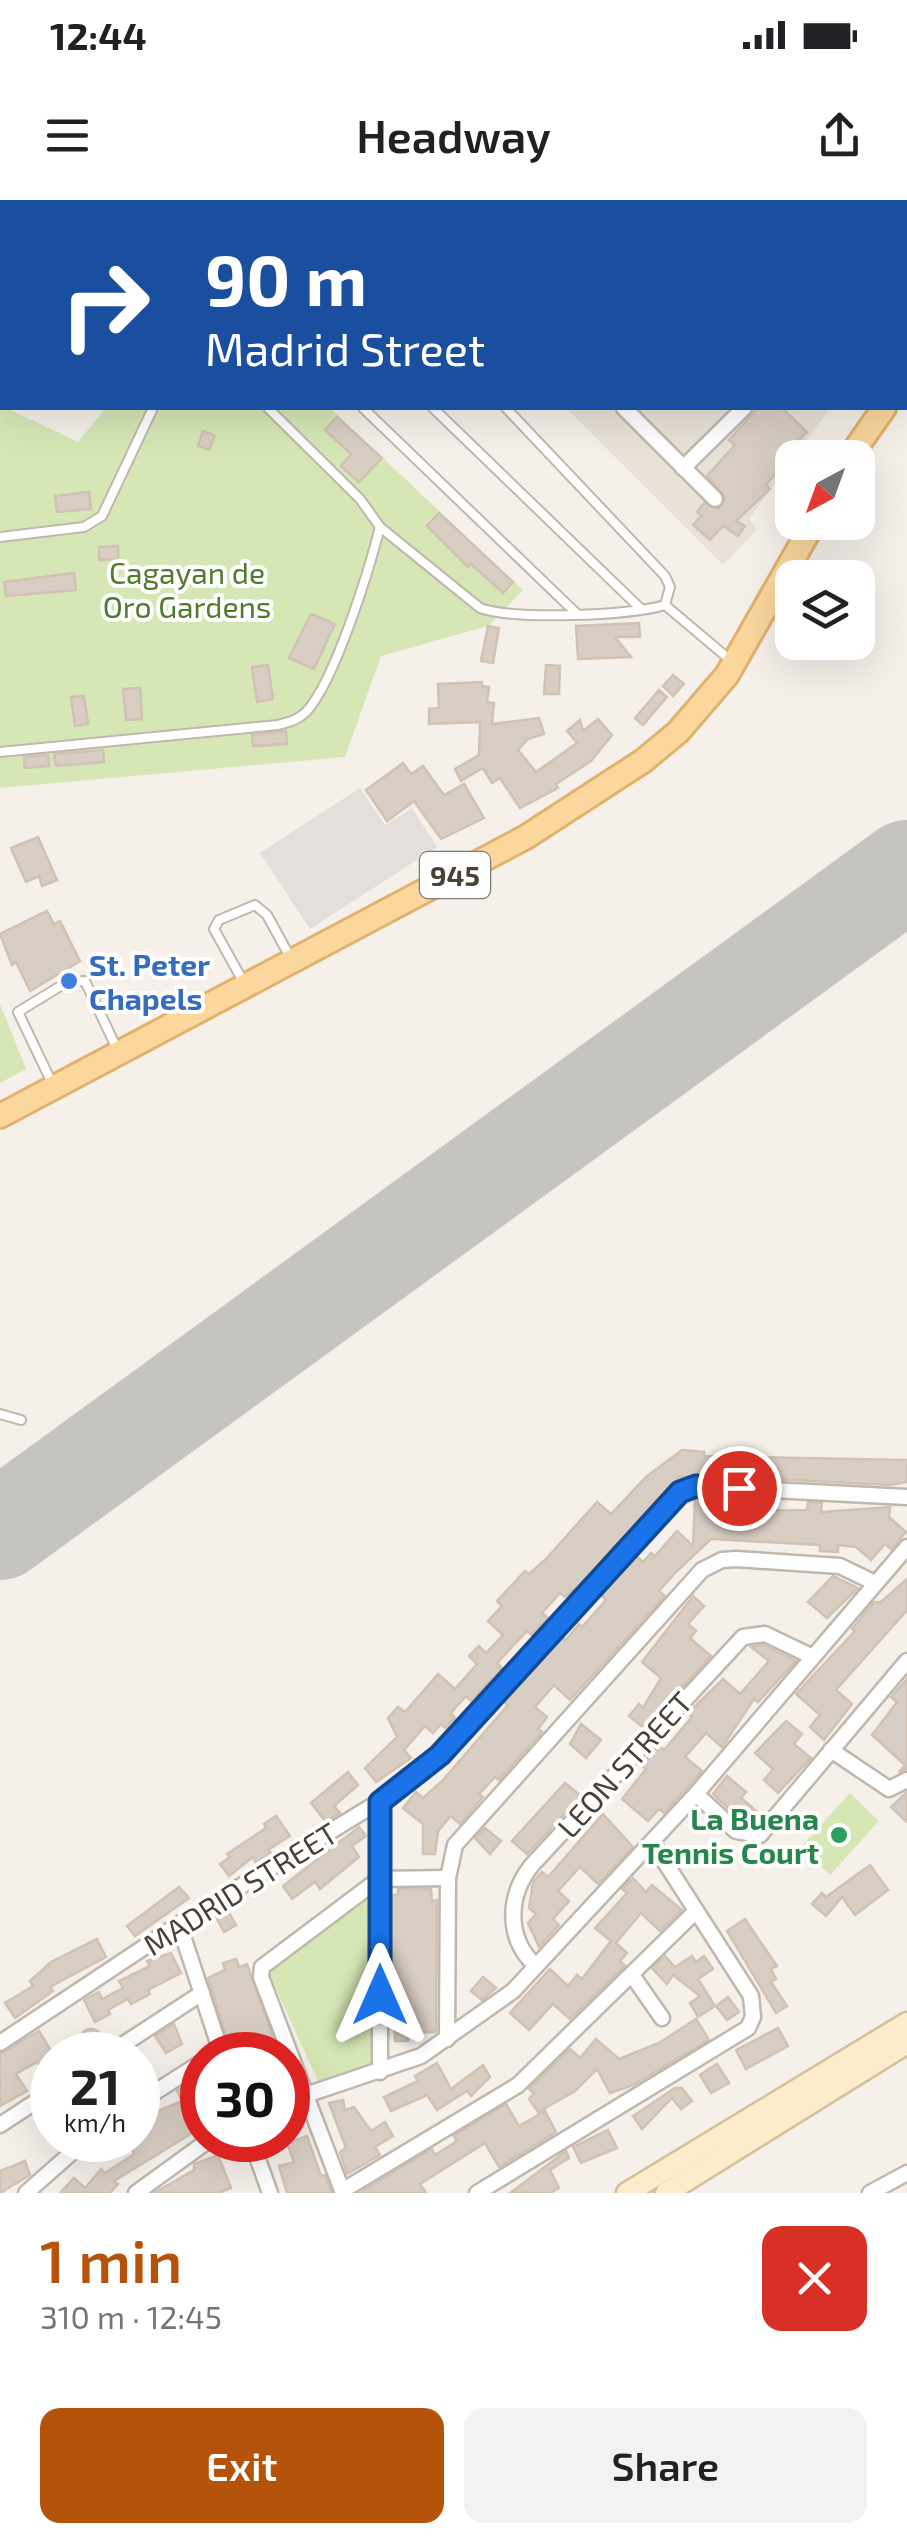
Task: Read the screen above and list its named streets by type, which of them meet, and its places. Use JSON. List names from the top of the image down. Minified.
{"streets":{"main road":["945"],"street":["LEON STREET","MADRID STREET"]},"parks":["Cagayan de Oro Gardens"],"places":["St. Peter Chapels","La Buena Tennis Court"],"north":"bottom left","page":{"status":"12:44","header":"Headway","turn":["90 m","Madrid Street"],"speed":"21 km/h","limit":"30","heading":["1 min","310 m · 12:45"],"buttons":["Exit","Share"]}}
